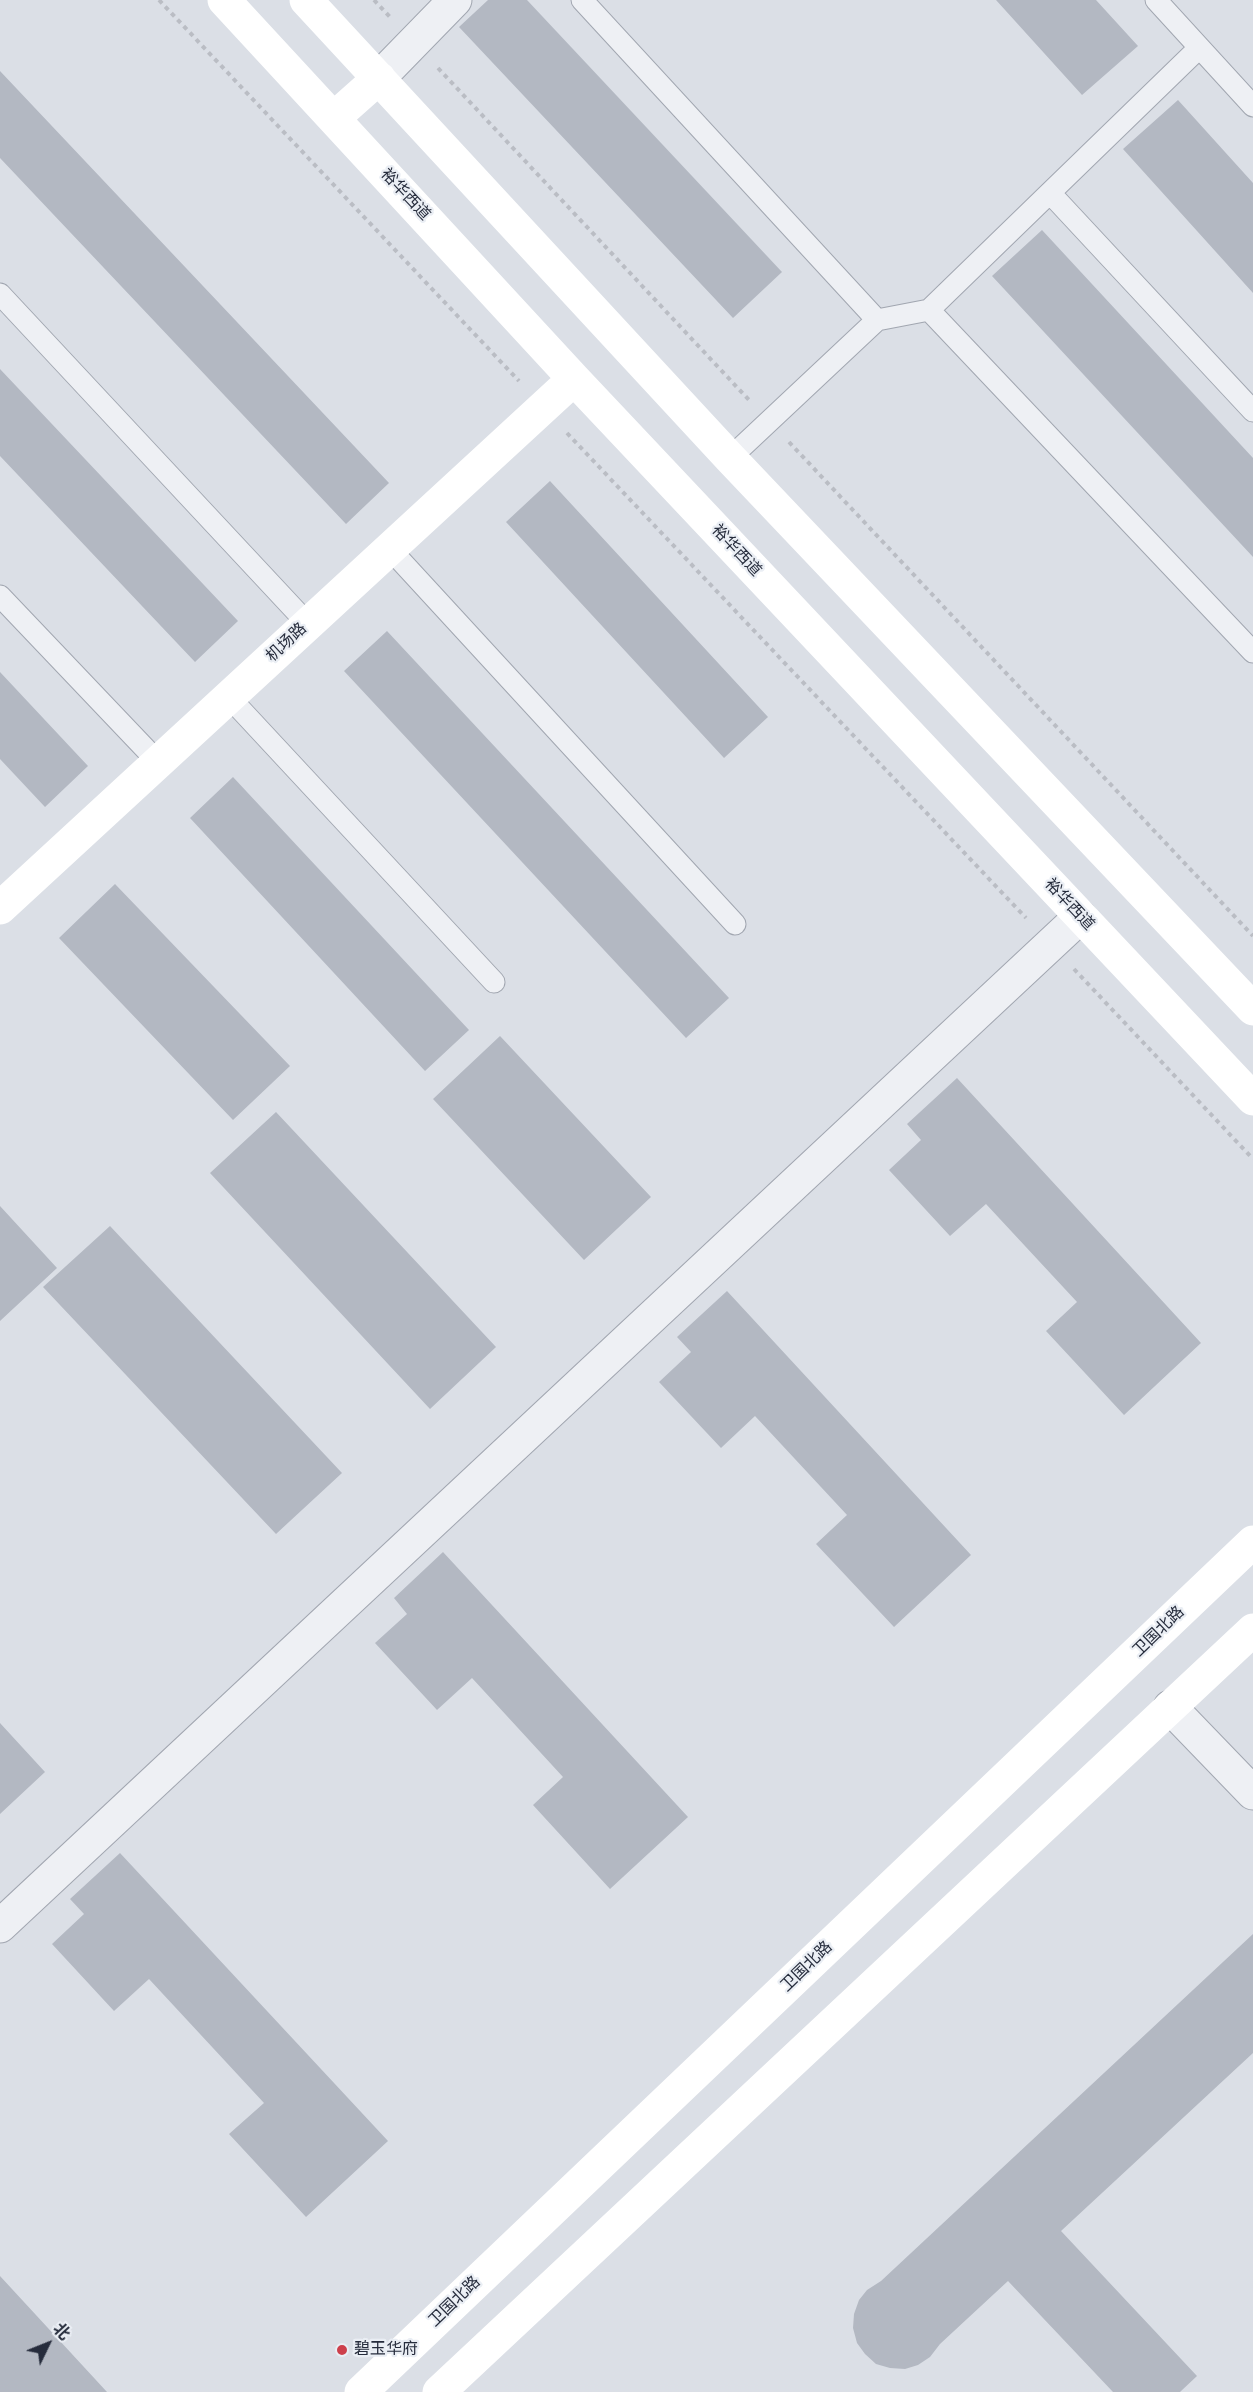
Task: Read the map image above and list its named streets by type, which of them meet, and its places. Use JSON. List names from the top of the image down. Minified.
{"streets":{"main road":["裕华西道","机场路","卫国北路"]},"crossings":[["裕华西道","机场路"]],"places":["碧玉华府"],"north":"top right"}
